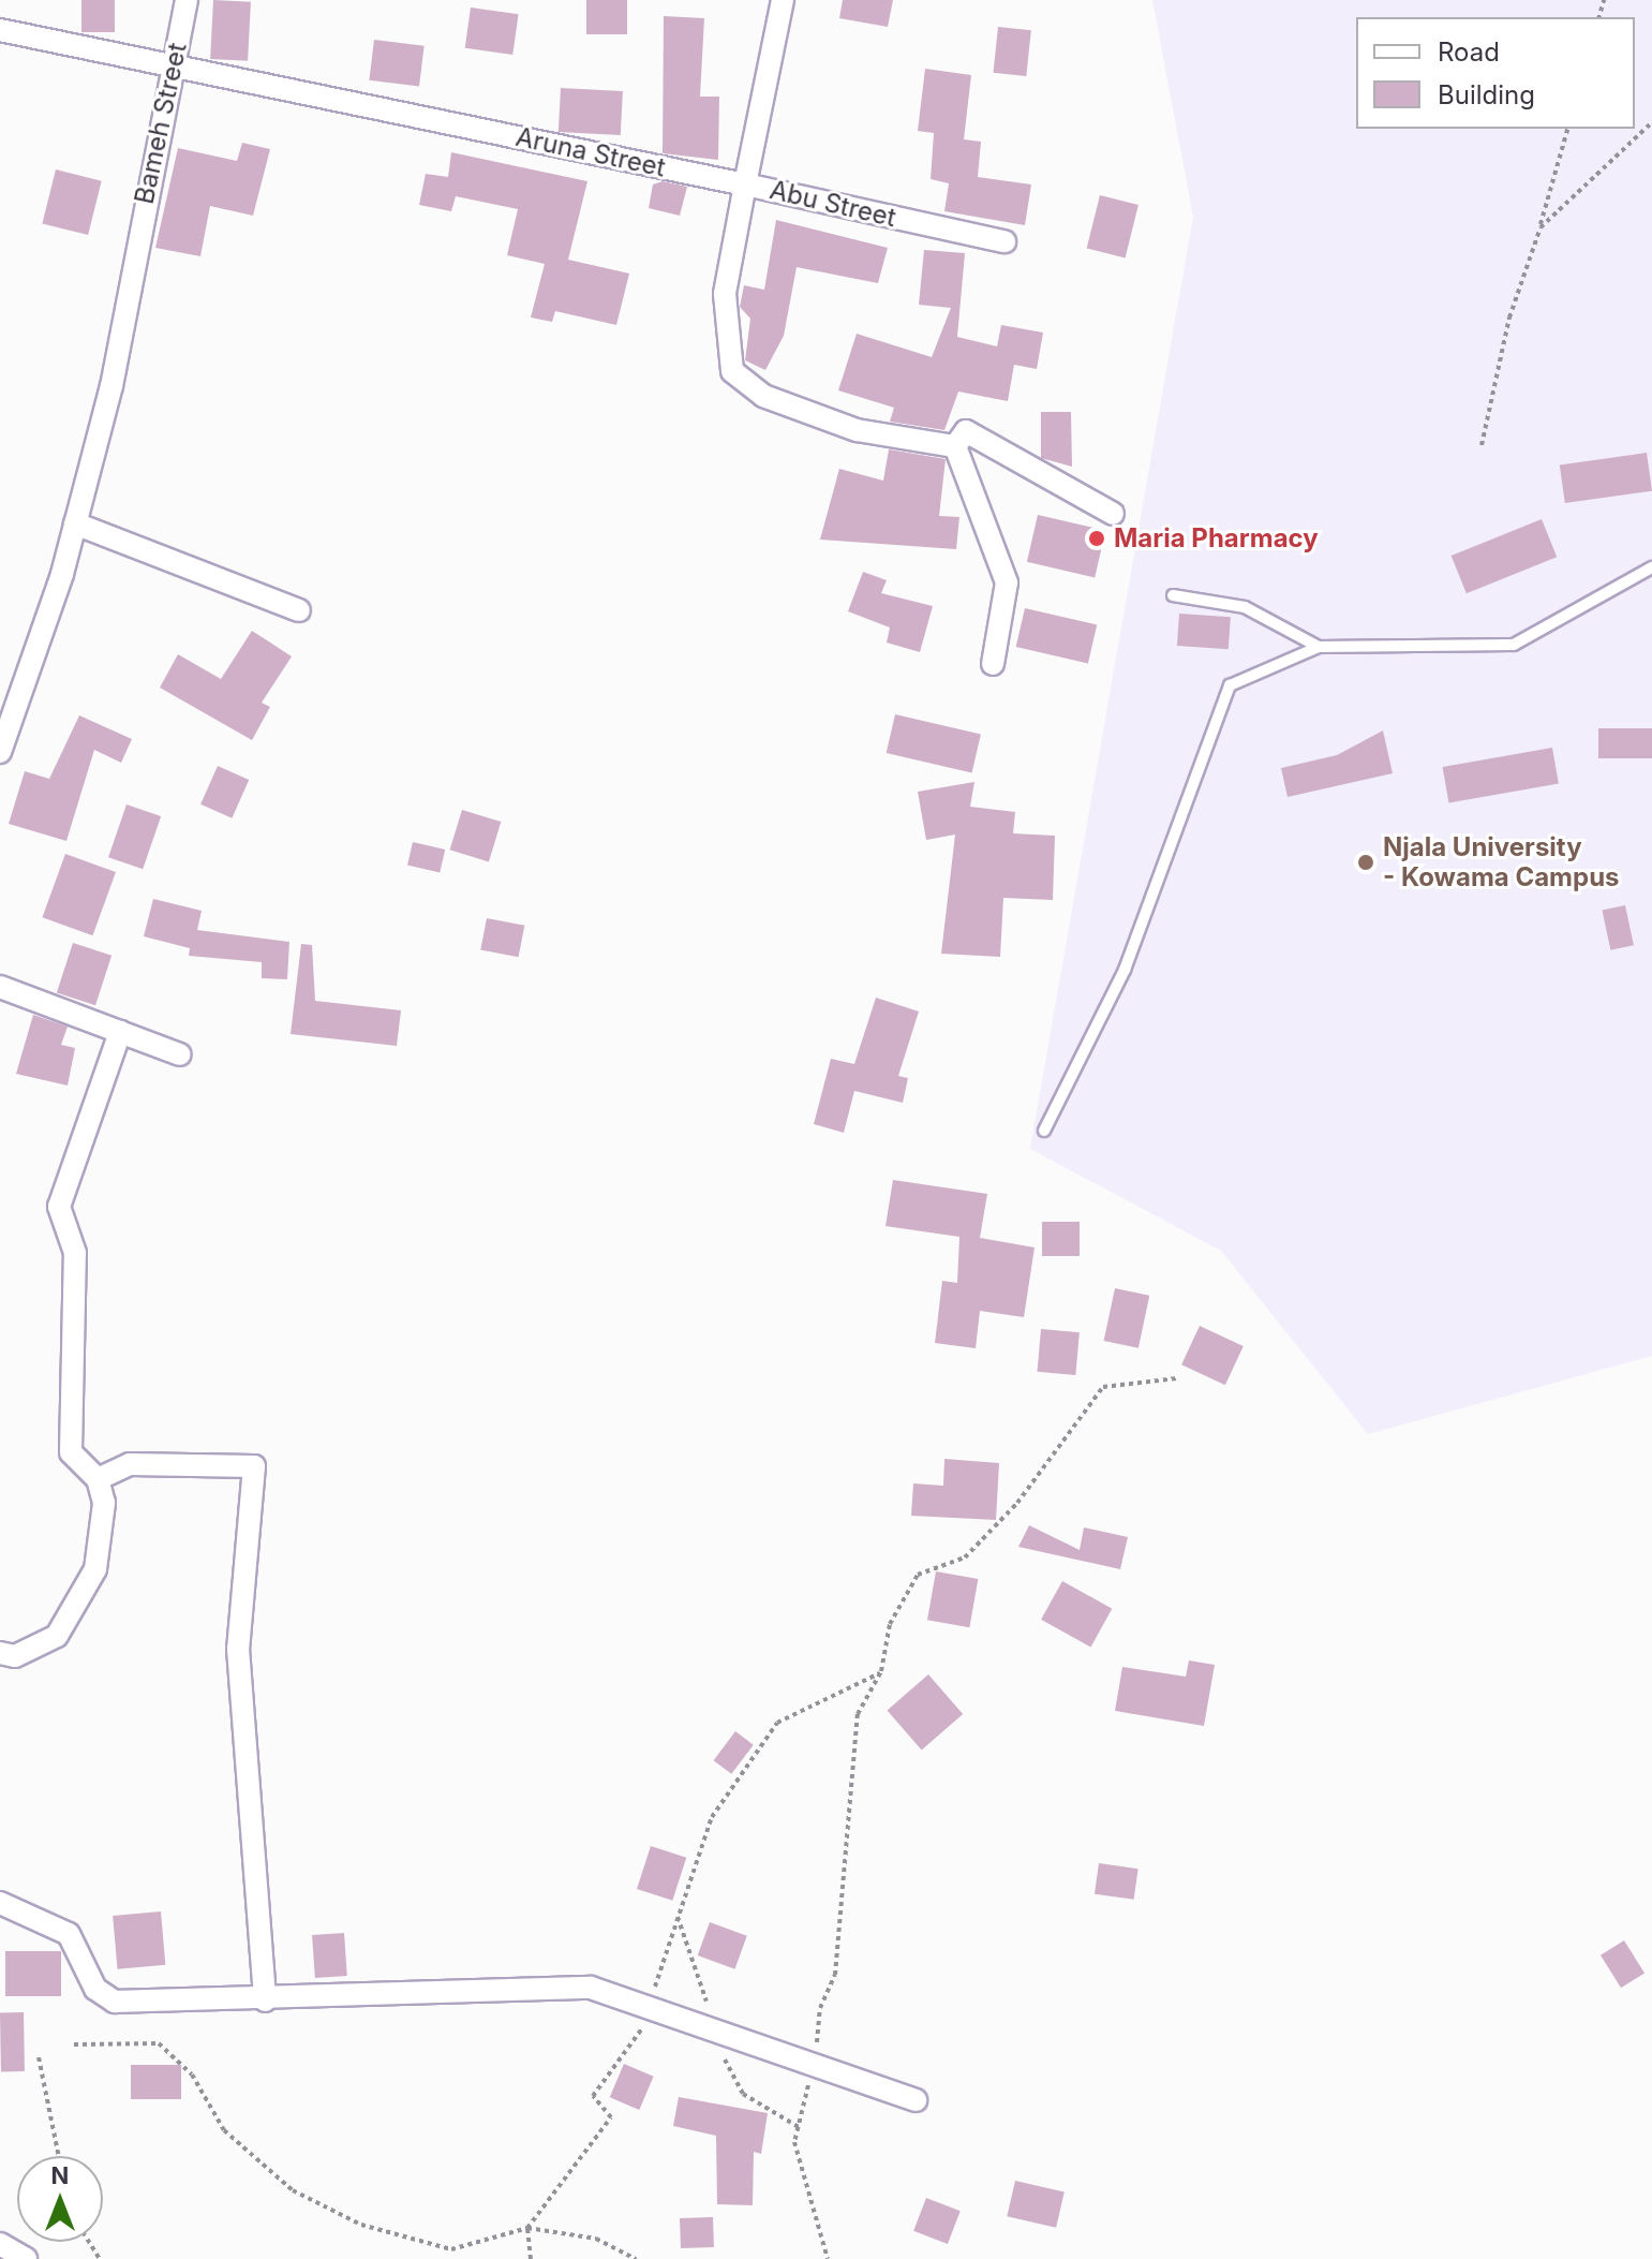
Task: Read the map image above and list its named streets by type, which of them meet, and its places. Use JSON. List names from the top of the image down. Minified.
{"streets":{"street":["Bameh Street","Aruna Street","Abu Street"]},"crossings":[["Bameh Street","Aruna Street"],["Aruna Street","Abu Street"]],"places":["Maria Pharmacy","Njala University - Kowama Campus"],"legend":["Road","Building"],"north":"top"}
